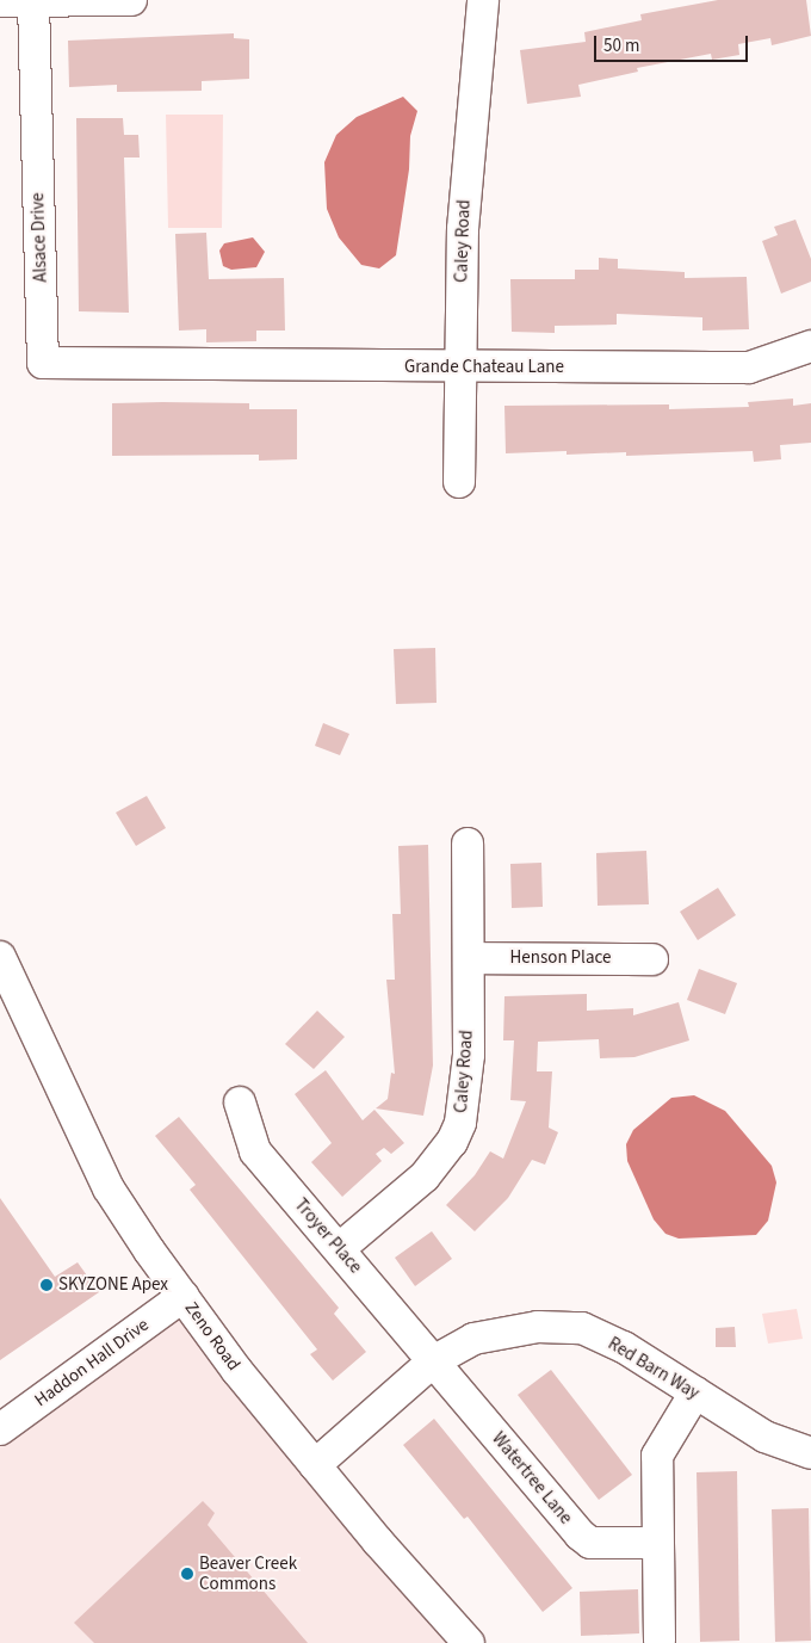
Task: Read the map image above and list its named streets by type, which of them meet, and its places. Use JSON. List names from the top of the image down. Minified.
{"streets":{"street":["Alsace Drive","Caley Road","Grande Chateau Lane","Henson Place","Troyer Place","Zeno Road","Haddon Hall Drive","Red Barn Way","Watertree Lane"]},"crossings":[["Alsace Drive","Grande Chateau Lane"],["Caley Road","Grande Chateau Lane"],["Caley Road","Henson Place"],["Caley Road","Troyer Place"],["Troyer Place","Red Barn Way"],["Troyer Place","Watertree Lane"],["Zeno Road","Haddon Hall Drive"],["Zeno Road","Red Barn Way"],["Red Barn Way","Watertree Lane"]],"places":["SKYZONE Apex","Beaver Creek Commons"],"scale_bar":"50 m"}
